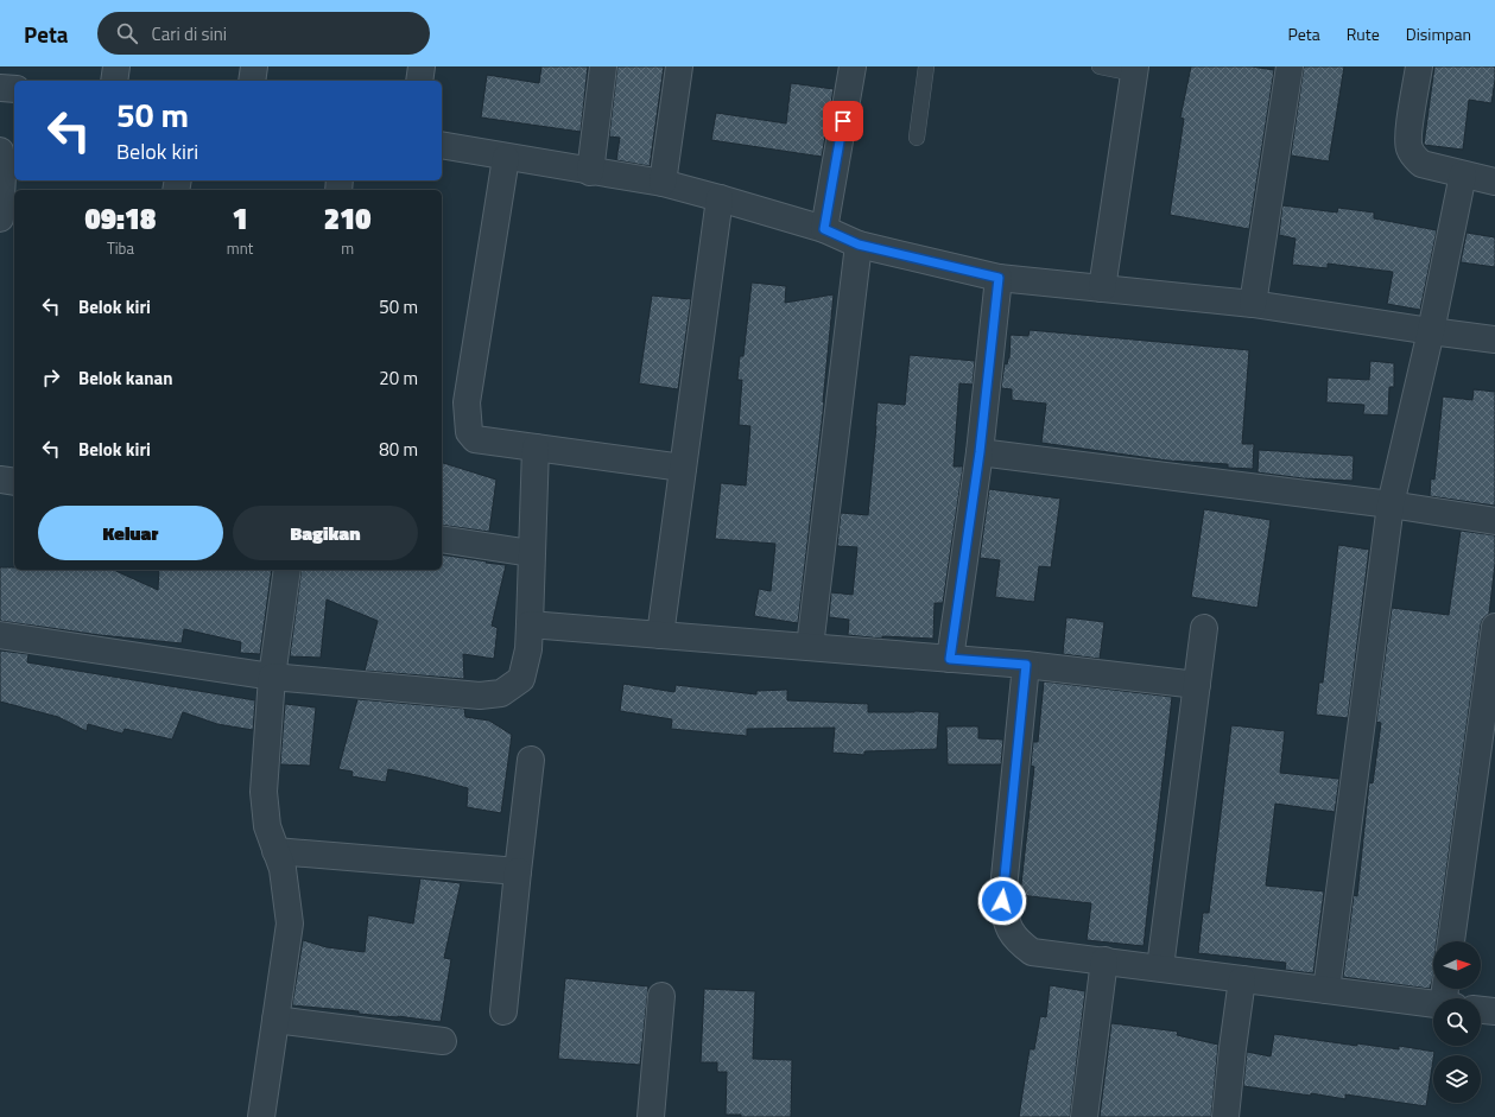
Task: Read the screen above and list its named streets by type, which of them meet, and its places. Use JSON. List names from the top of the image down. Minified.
{"north":"right","page":{"header":"Peta","search":"Cari di sini","nav":["Peta","Rute","Disimpan"],"turn":["50 m","Belok kiri"],"eta":["09:18","Tiba","1","mnt","210","m"],"list":[{"name":"Belok kiri","value":"50 m"},{"name":"Belok kanan","value":"20 m"},{"name":"Belok kiri","value":"80 m"}],"buttons":["Keluar","Bagikan"]}}
